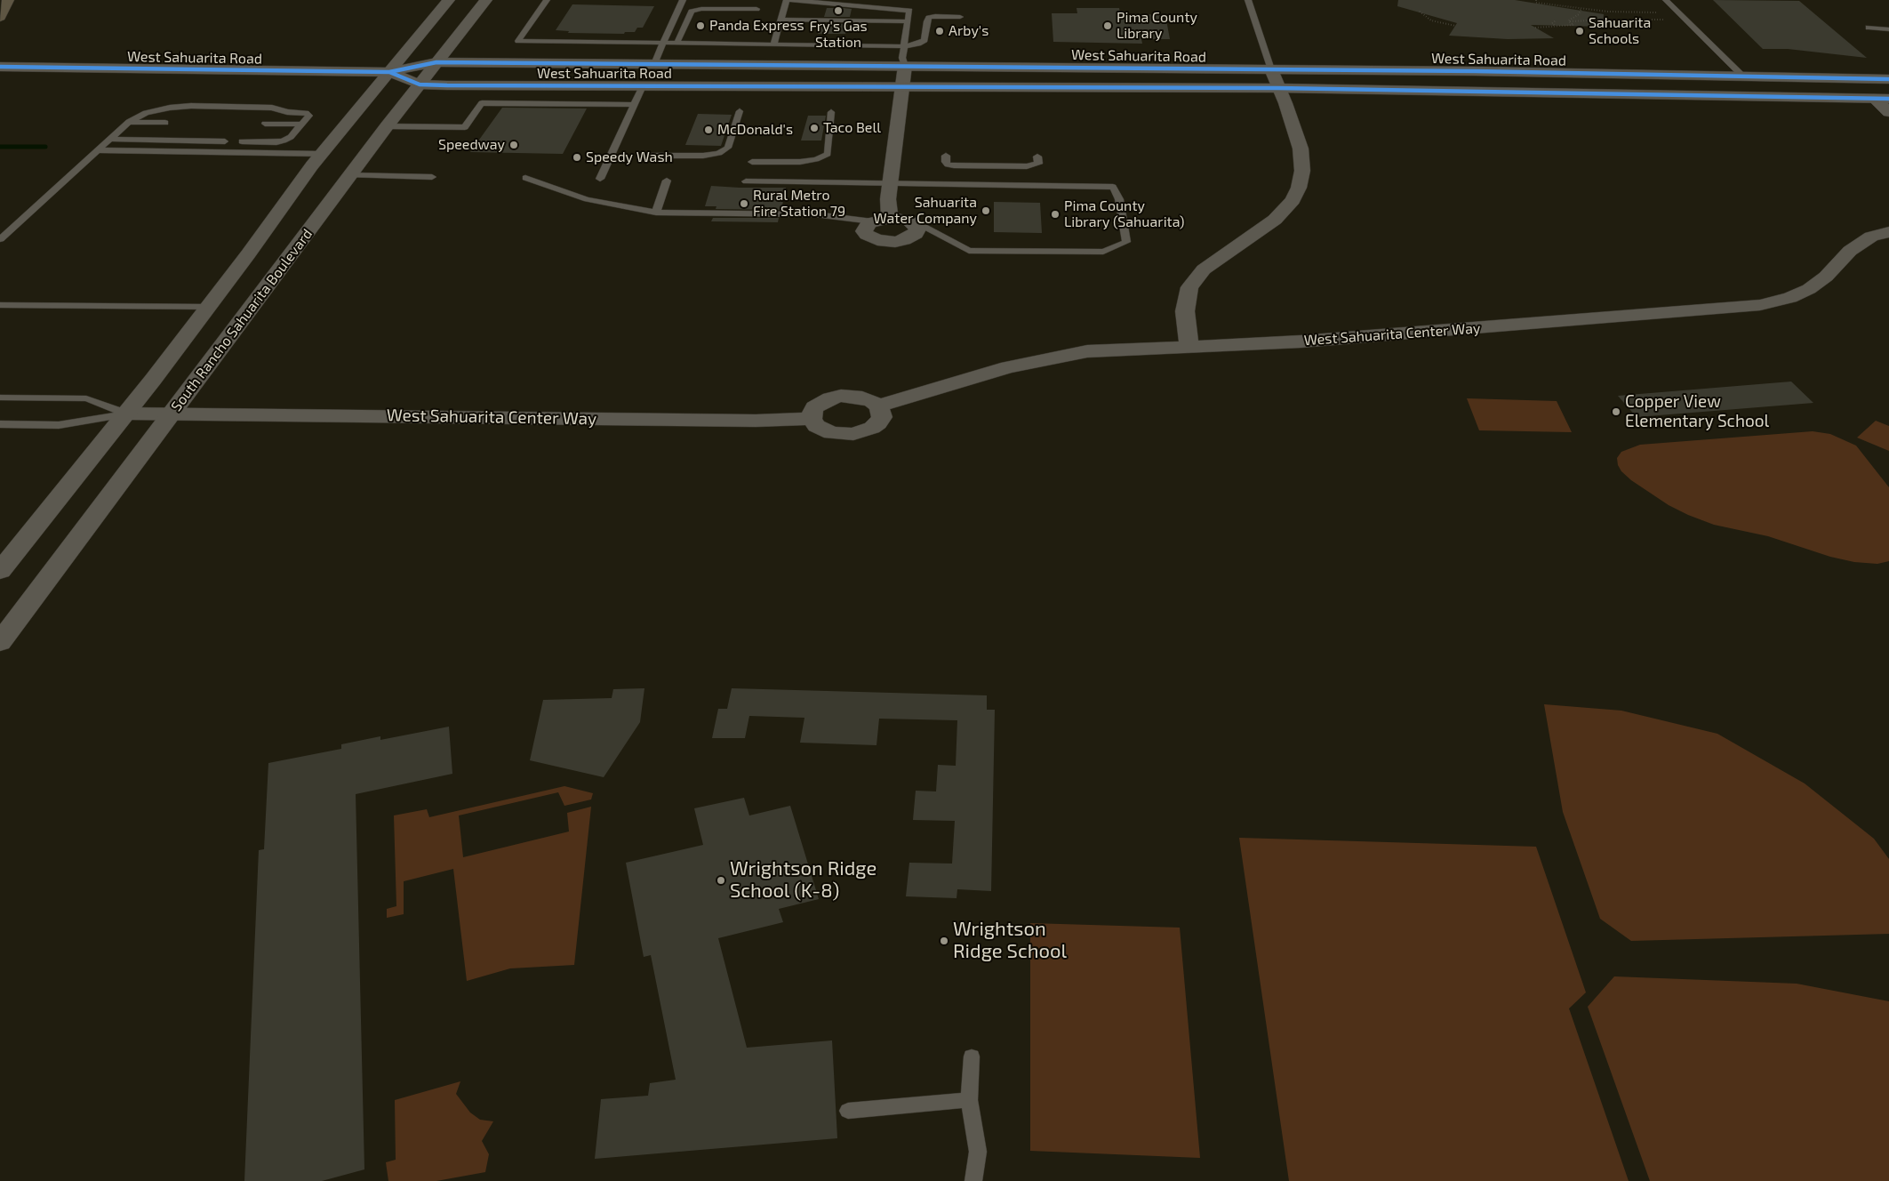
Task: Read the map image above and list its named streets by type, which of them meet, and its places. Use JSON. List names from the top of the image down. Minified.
{"streets":{"street":["West Sahuarita Road","South Rancho Sahuarita Boulevard","West Sahuarita Center Way"]},"crossings":[["West Sahuarita Road","South Rancho Sahuarita Boulevard"],["South Rancho Sahuarita Boulevard","West Sahuarita Center Way"]],"places":["Fry's Gas Station","Panda Express","Pima County Library","Arby's","Sahuarita Schools","Taco Bell","McDonald's","Speedway","Speedy Wash","Rural Metro Fire Station 79","Sahuarita Water Company","Pima County Library (Sahuarita)","Copper View Elementary School","Wrightson Ridge School (K-8)","Wrightson Ridge School"]}
